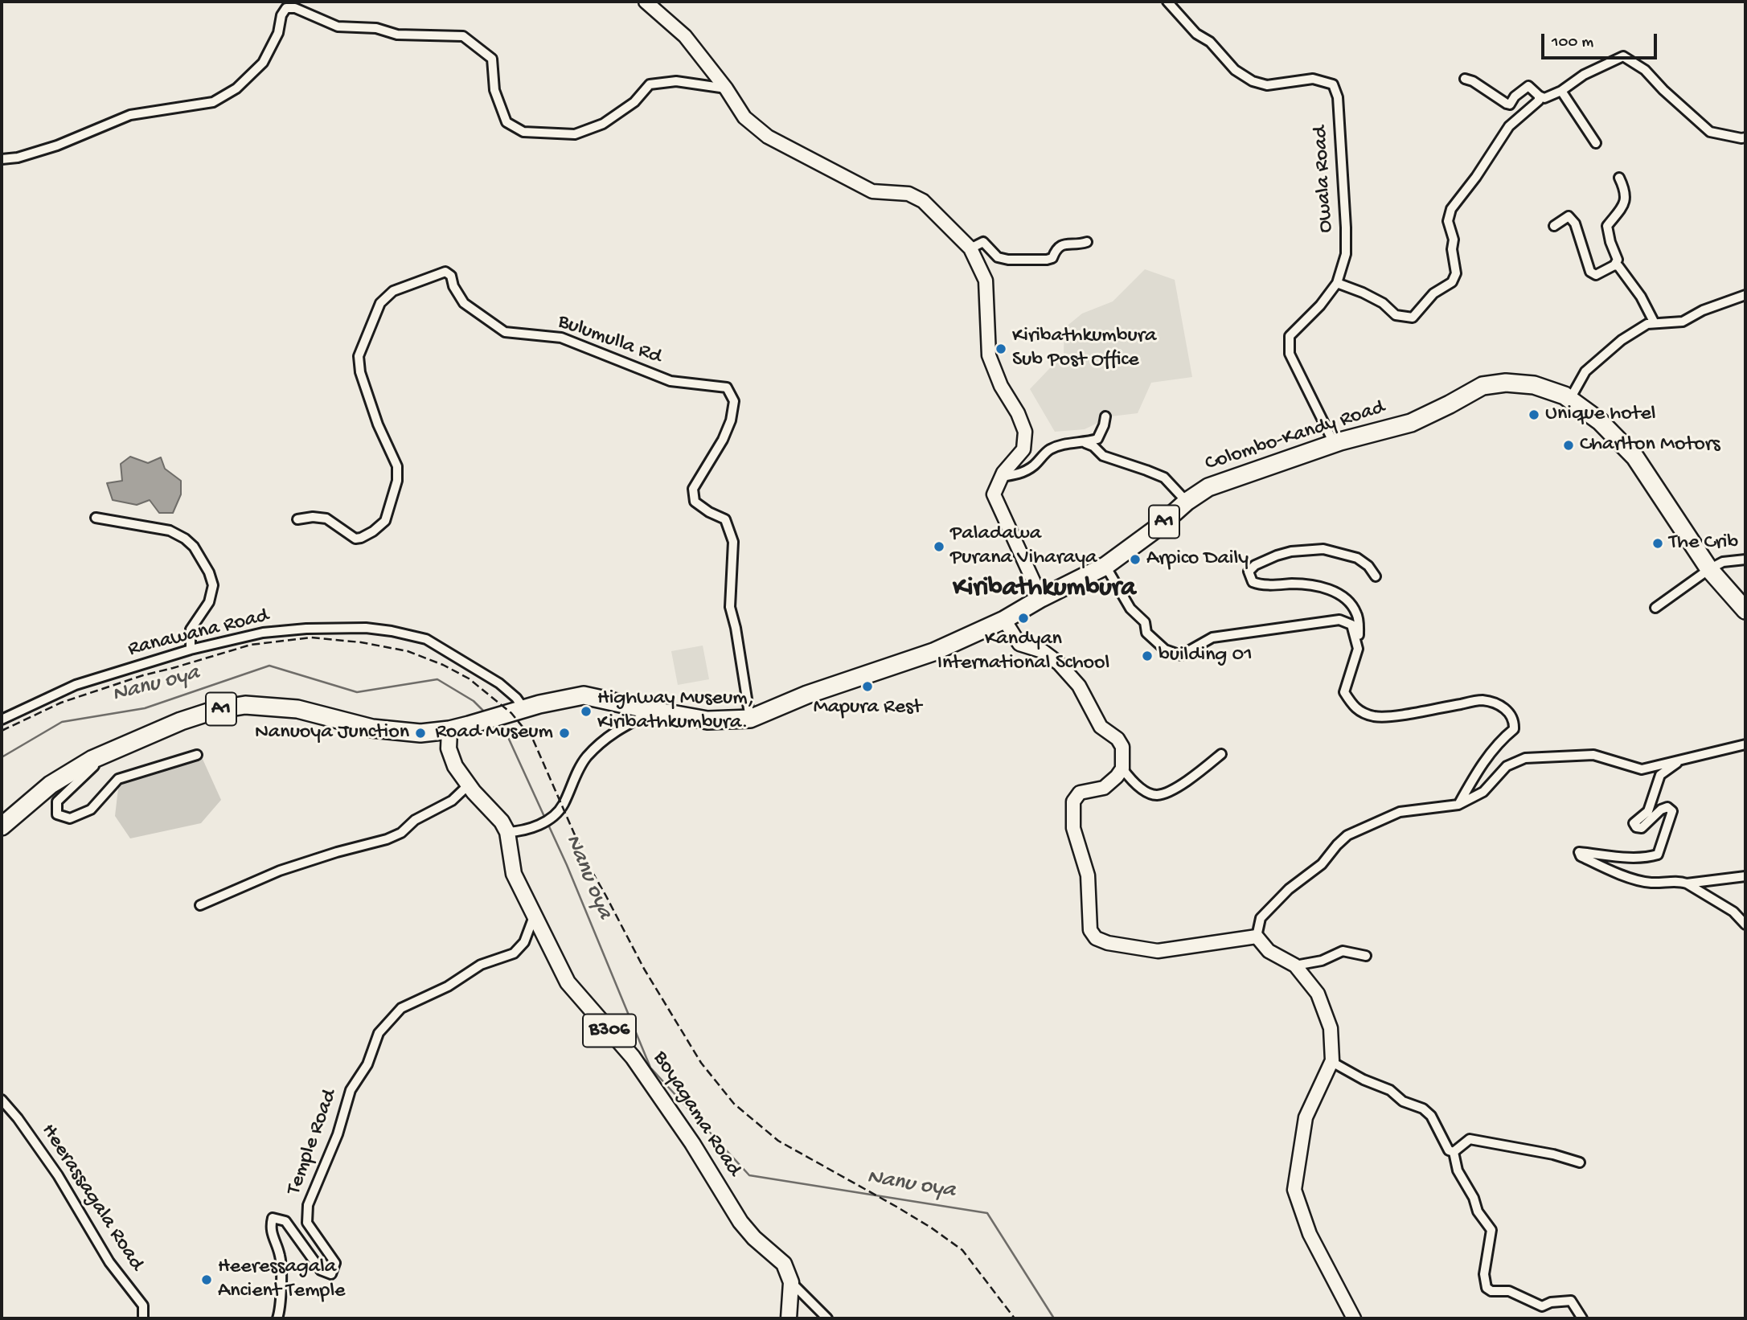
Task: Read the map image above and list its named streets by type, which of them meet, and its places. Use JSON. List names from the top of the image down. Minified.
{"streets":{"highway":["Colombo-Kandy Road","A1"],"main road":["B306","Boyagama Road"],"street":["Owala Road","Bulumulla Rd","Ranawana Road","Temple Road","Heerassagala Road"]},"crossings":[["Owala Road","Colombo-Kandy Road"],["Bulumulla Rd","Colombo-Kandy Road"],["Colombo-Kandy Road","Ranawana Road"],["Colombo-Kandy Road","Boyagama Road"],["Boyagama Road","Temple Road"]],"districts":["Kiribathkumbura"],"water":["Nanu oya"],"places":["Kiribathkumbura Sub Post Office","Unique hotel","Charlton Motors","The Crib","Paladawa Purana Viharaya","Arpico Daily","Kandyan International School","building 01","Mapura Rest","Highway Museum, Kiribathkumbura.","Nanuoya Junction","Road Museum","Heeressagala Ancient Temple"],"scale_bar":"100 m"}
